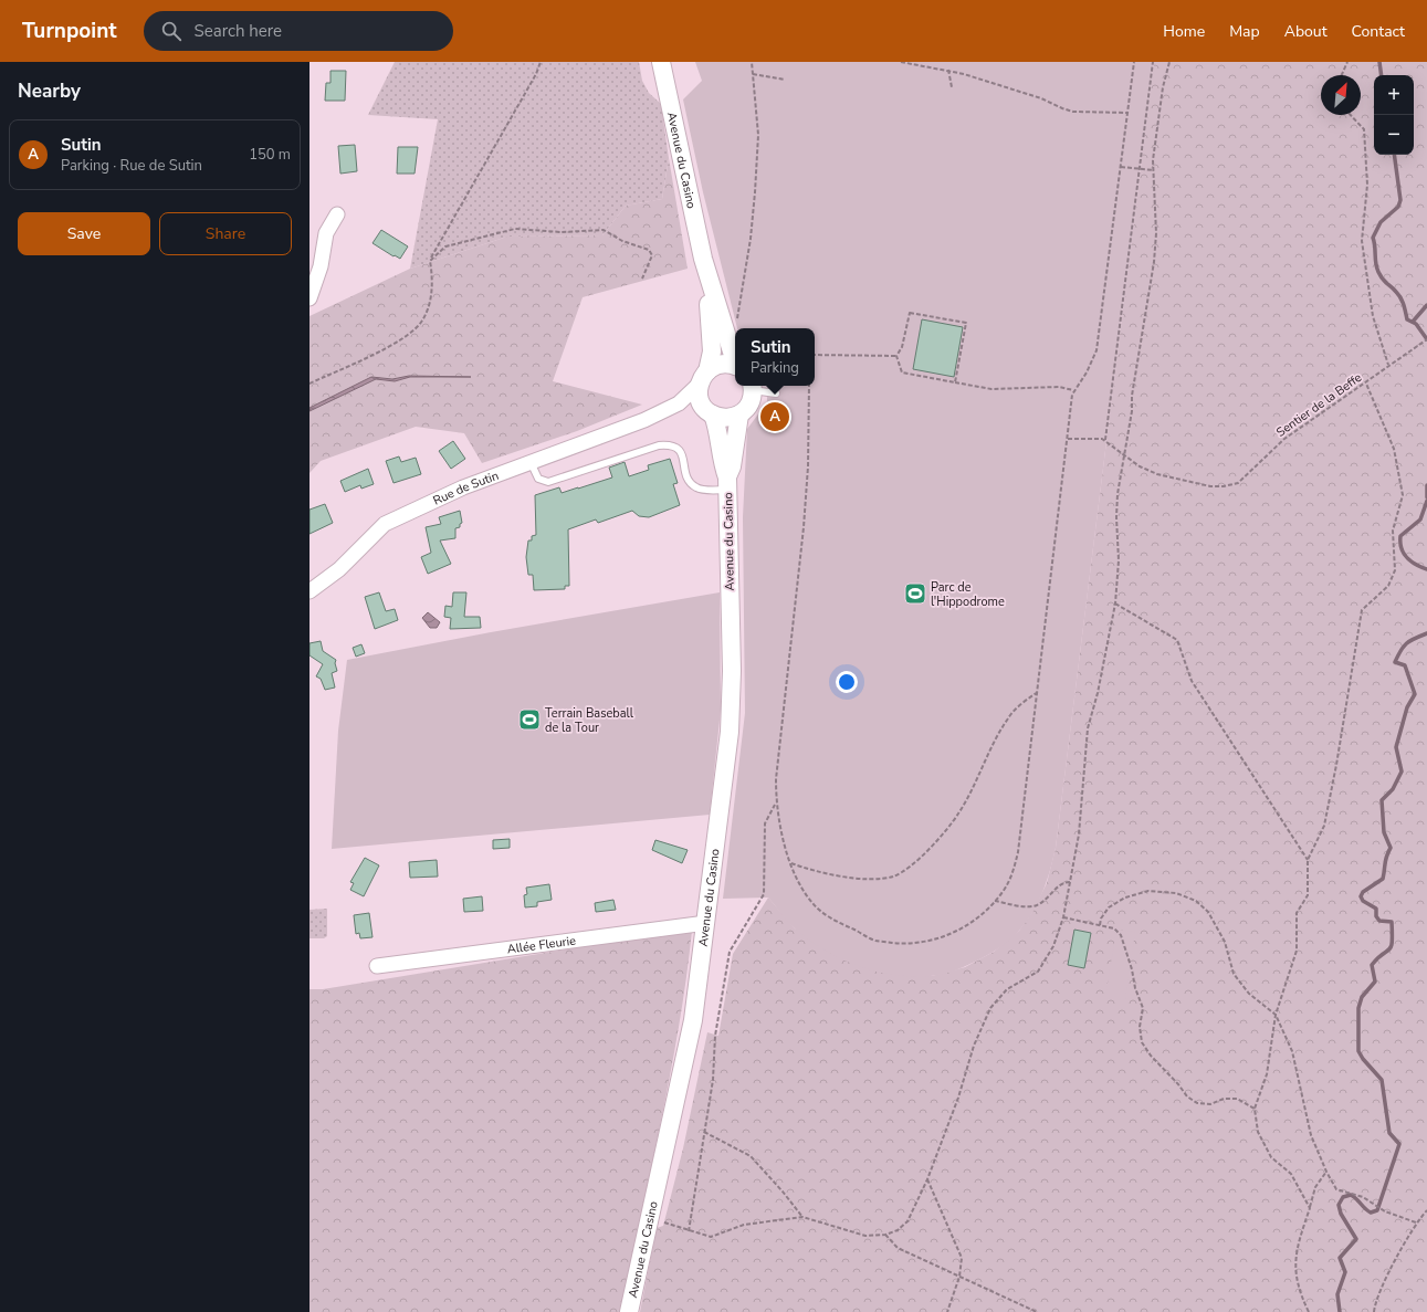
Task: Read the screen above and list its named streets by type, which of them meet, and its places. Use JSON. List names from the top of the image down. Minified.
{"streets":{"street":["Avenue du Casino","Rue de Sutin","Allée Fleurie"],"path":["Sentier de la Beffe"]},"crossings":[["Avenue du Casino","Allée Fleurie"]],"places":{"sports":["Parc de l'Hippodrome","Terrain Baseball de la Tour"]},"north":"top right","page":{"header":"Turnpoint","search":"Search here","nav":["Home","Map","About","Contact"],"heading":"Nearby","map_buttons":["+","−"],"list":[{"mark":"A","name":"Sutin","note":"Parking · Rue de Sutin","value":"150 m"}],"buttons":["Save","Share"],"popup":["Sutin","Parking"],"pins":"A"}}
